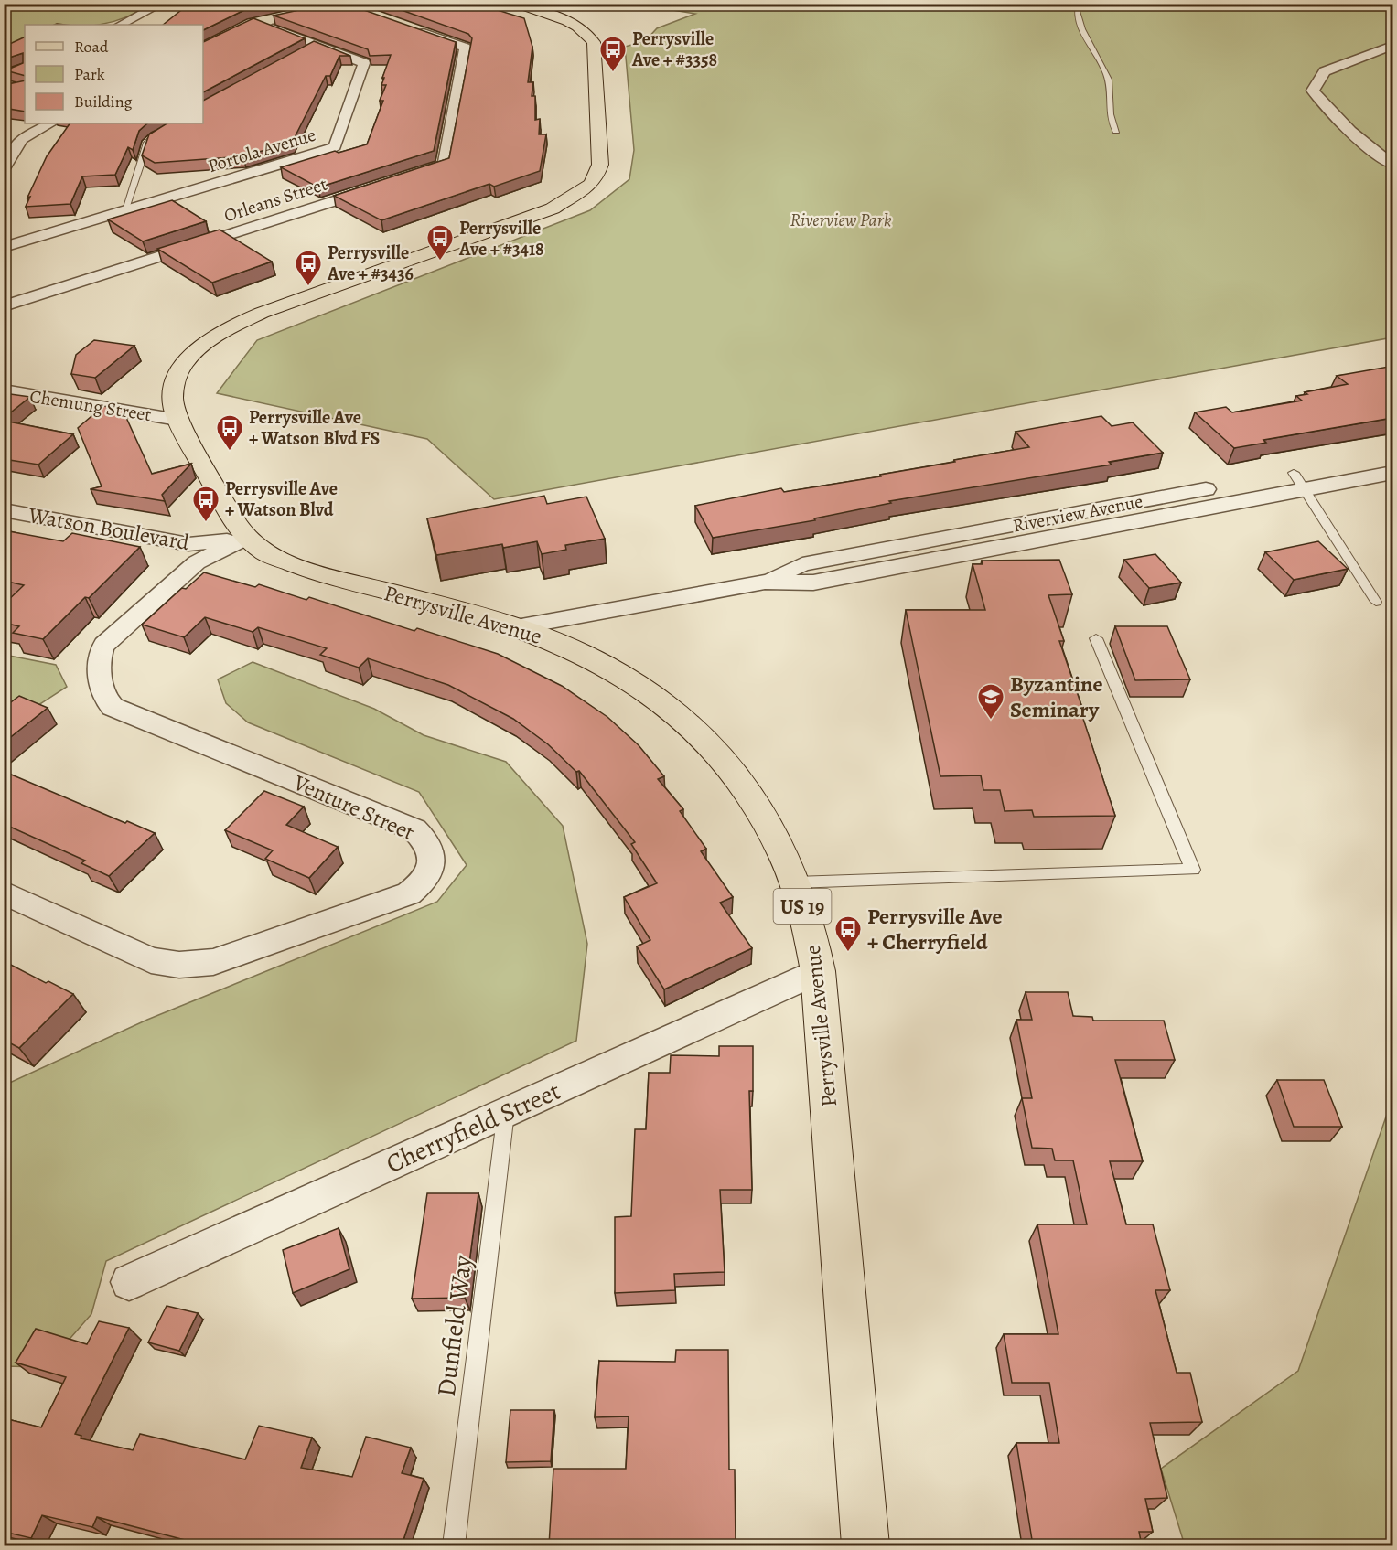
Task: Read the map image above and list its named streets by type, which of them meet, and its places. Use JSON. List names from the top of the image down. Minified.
{"streets":{"main road":["Perrysville Avenue","US 19"],"street":["Portola Avenue","Orleans Street","Chemung Street","Riverview Avenue","Watson Boulevard","Venture Street","Cherryfield Street"],"lane":["Dunfield Way"]},"crossings":[["Chemung Street","Perrysville Avenue"],["Riverview Avenue","Perrysville Avenue"],["Watson Boulevard","Perrysville Avenue"],["Watson Boulevard","Venture Street"],["Perrysville Avenue","Venture Street"],["Perrysville Avenue","Cherryfield Street"],["Cherryfield Street","Dunfield Way"]],"parks":["Riverview Park"],"places":{"bus stop":["Perrysville Ave + #3358","Perrysville Ave + #3418","Perrysville Ave + #3436","Perrysville Ave + Watson Blvd FS","Perrysville Ave + Watson Blvd","Perrysville Ave + Cherryfield"],"school or university":["Byzantine Seminary"]},"legend":["Road","Park","Building"]}
